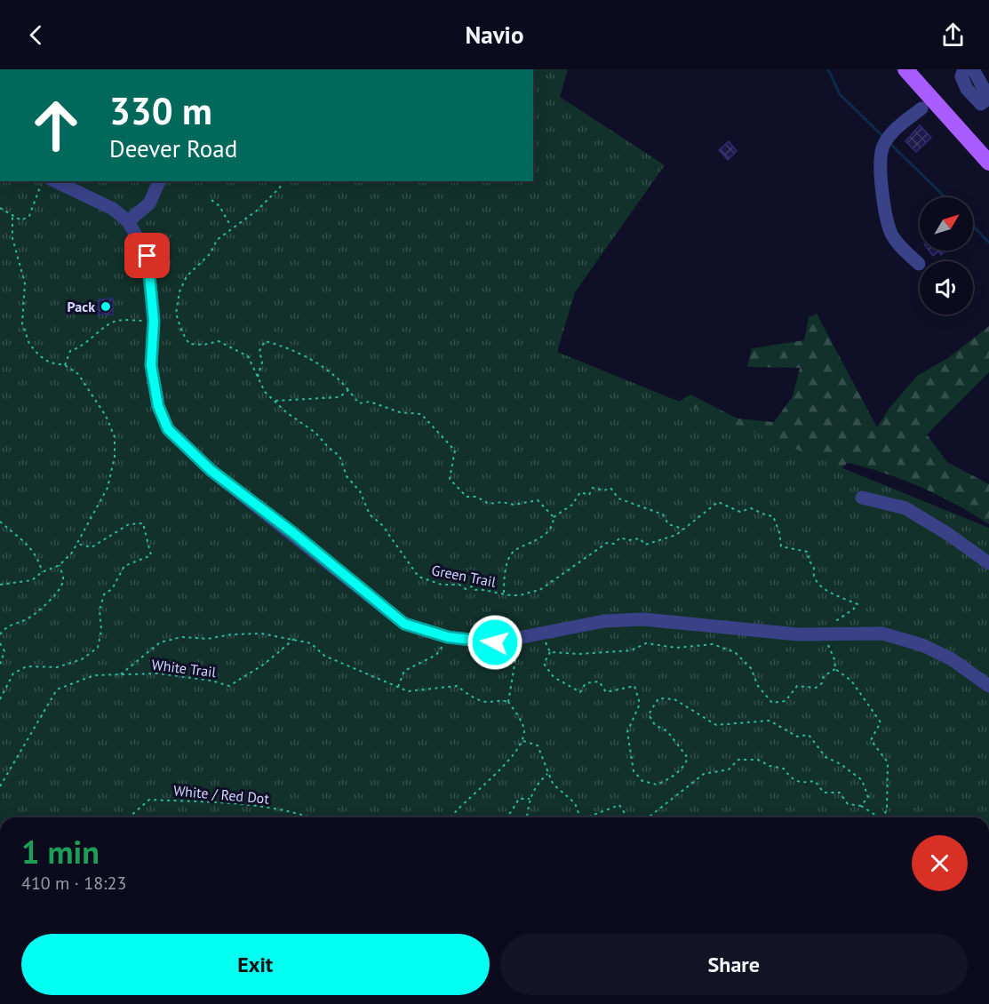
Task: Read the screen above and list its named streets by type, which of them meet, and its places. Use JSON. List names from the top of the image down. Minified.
{"streets":{"path":["Green Trail","White Trail","White / Red Dot"]},"places":["Pack"],"north":"top right","page":{"header":"Navio","turn":["330 m","Deever Road"],"heading":["1 min","410 m · 18:23"],"buttons":["Exit","Share"]}}
